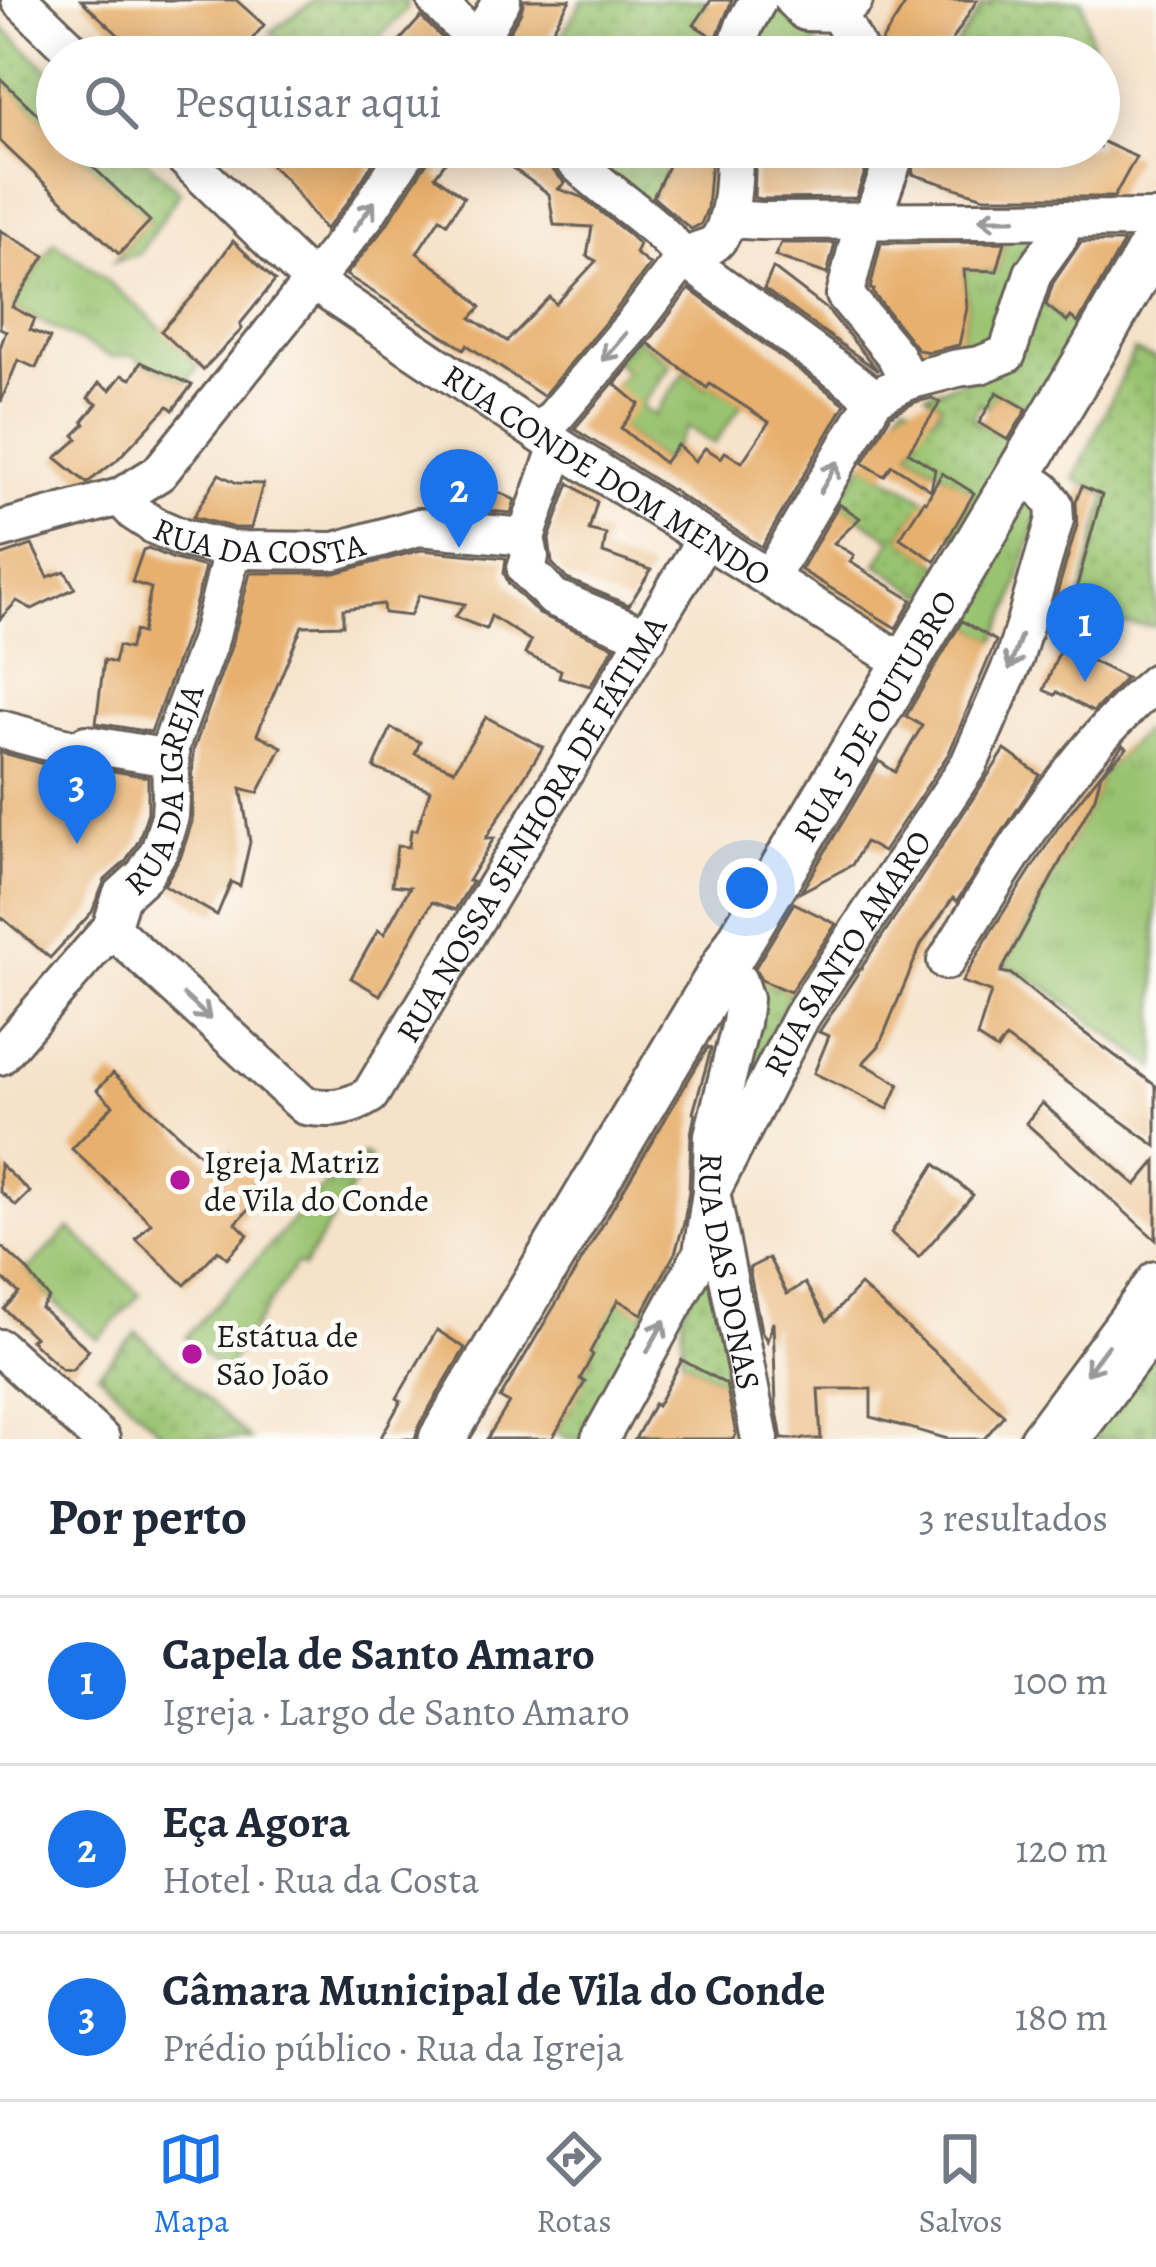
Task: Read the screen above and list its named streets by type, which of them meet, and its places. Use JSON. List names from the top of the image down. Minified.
{"streets":{"main road":["RUA 5 DE OUTUBRO"],"street":["RUA CONDE DOM MENDO","RUA DA COSTA","RUA DA IGREJA","RUA NOSSA SENHORA DE FÁTIMA","RUA SANTO AMARO","RUA DAS DONAS"]},"crossings":[["RUA CONDE DOM MENDO","RUA 5 DE OUTUBRO"],["RUA CONDE DOM MENDO","RUA NOSSA SENHORA DE FÁTIMA"],["RUA DA COSTA","RUA DA IGREJA"],["RUA 5 DE OUTUBRO","RUA SANTO AMARO"],["RUA 5 DE OUTUBRO","RUA DAS DONAS"],["RUA DA IGREJA","RUA NOSSA SENHORA DE FÁTIMA"],["RUA SANTO AMARO","RUA DAS DONAS"]],"places":["Igreja Matriz de Vila do Conde","Estátua de São João"],"page":{"search":"Pesquisar aqui","pins":["2","1","3"],"heading":["Por perto","3 resultados"],"list":[{"mark":"1","name":"Capela de Santo Amaro","note":"Igreja · Largo de Santo Amaro","value":"100 m"},{"mark":"2","name":"Eça Agora","note":"Hotel · Rua da Costa","value":"120 m"},{"mark":"3","name":"Câmara Municipal de Vila do Conde","note":"Prédio público · Rua da Igreja","value":"180 m"}],"nav":["Mapa","Rotas","Salvos"]}}
